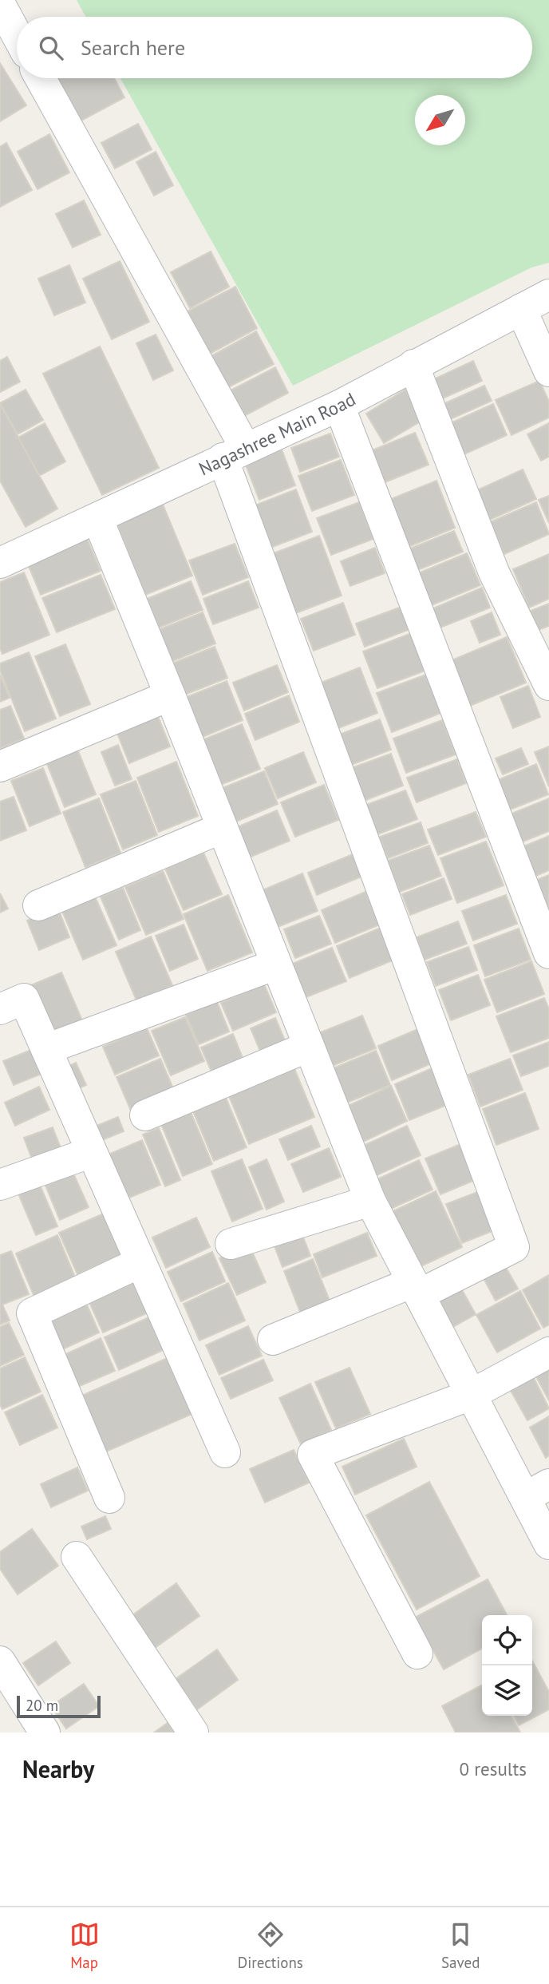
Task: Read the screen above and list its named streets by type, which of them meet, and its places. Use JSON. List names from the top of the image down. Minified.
{"streets":{"street":["Nagashree Main Road"]},"scale_bar":"20 m","north":"bottom left","page":{"search":"Search here","scale":"20 m","heading":["Nearby","0 results"],"nav":["Map","Directions","Saved"]}}
